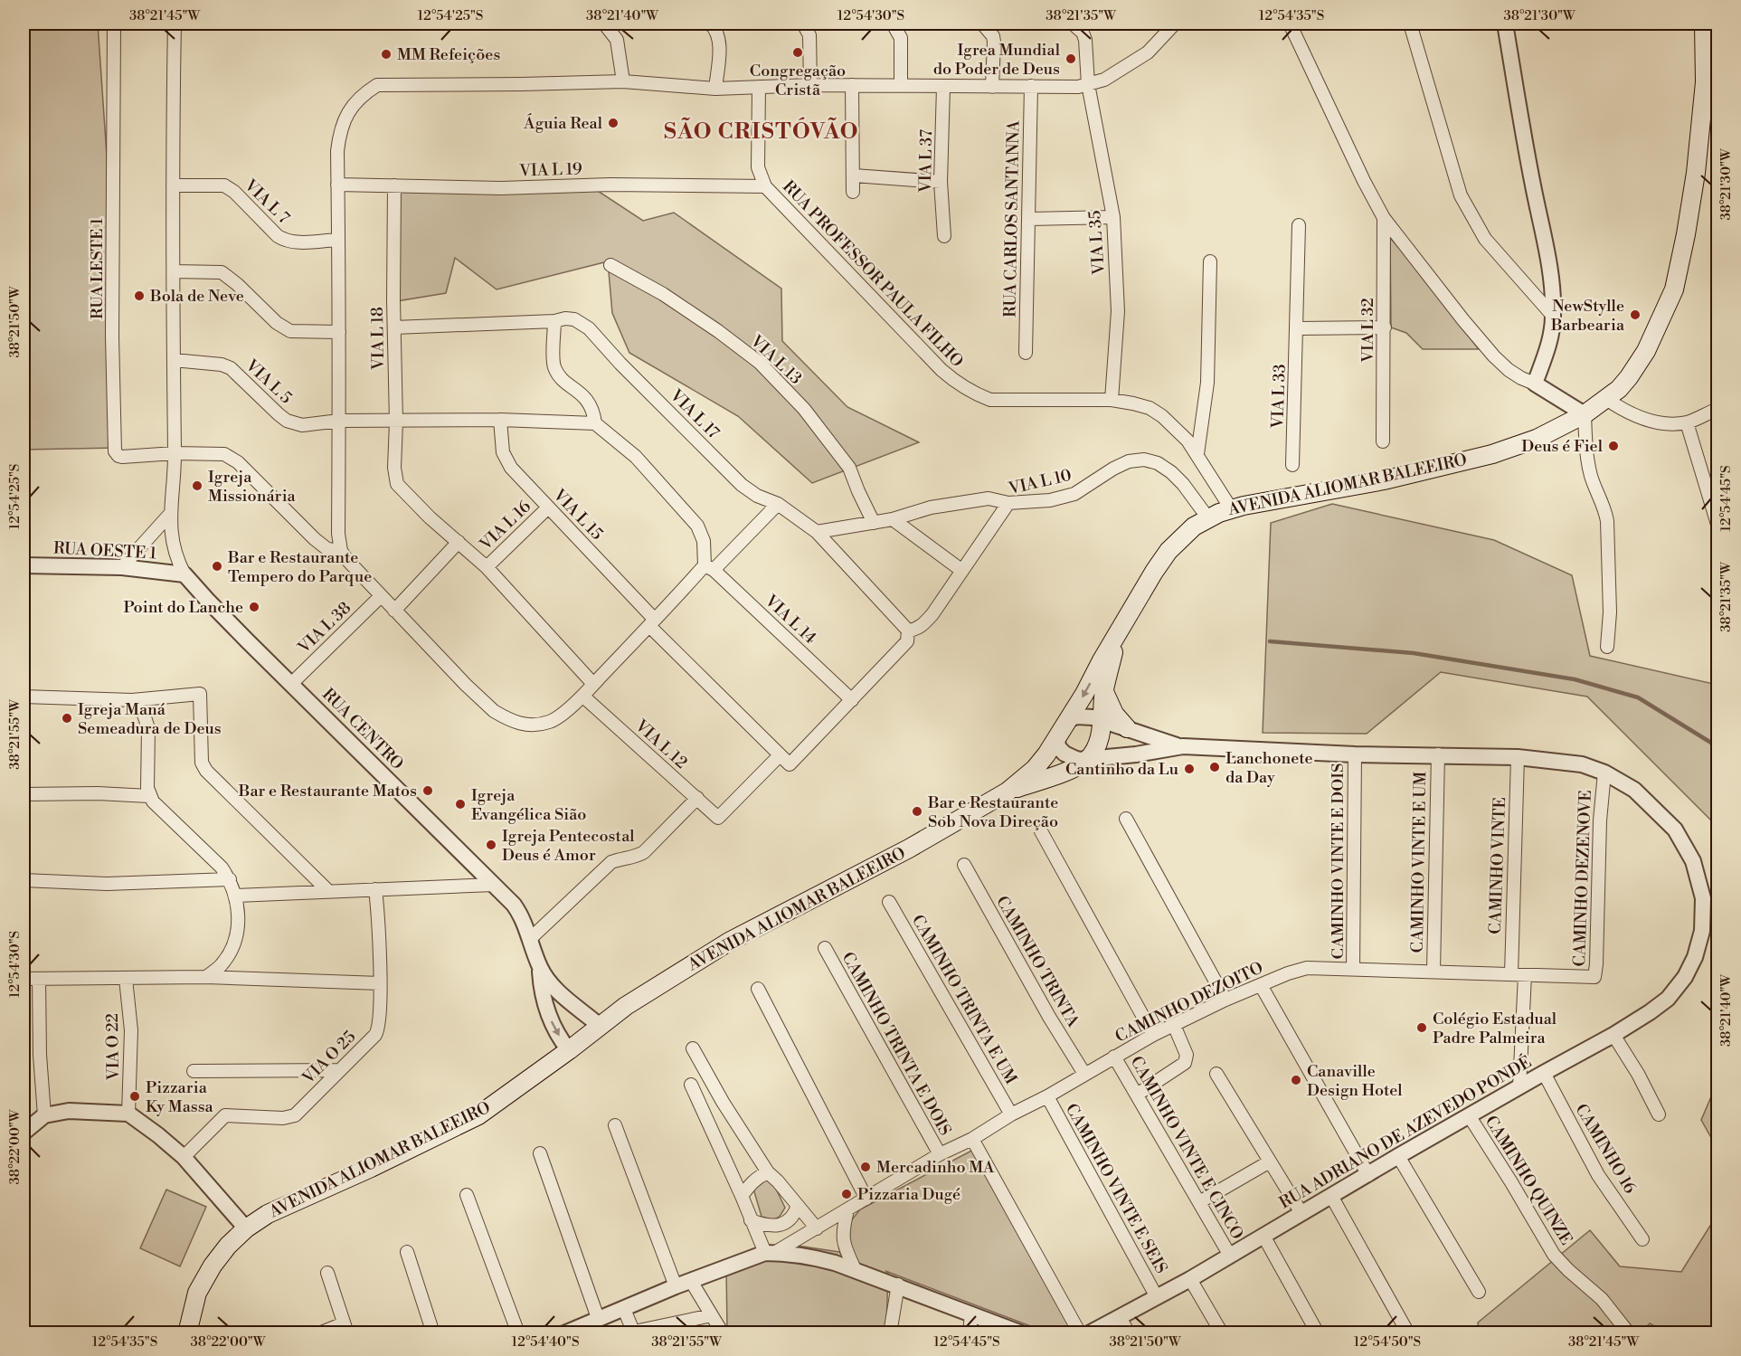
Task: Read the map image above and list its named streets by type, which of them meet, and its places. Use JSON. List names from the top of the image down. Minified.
{"streets":{"main road":["AVENIDA ALIOMAR BALEEIRO"],"street":["VIA L 37","VIA L 19","VIA L 7","RUA CARLOS SANTANNA","VIA L 35","RUA LESTE 1","RUA PROFESSOR PAULA FILHO","VIA L 32","VIA L 18","VIA L 13","VIA L 5","VIA L 33","VIA L 17","VIA L 10","VIA L 15","VIA L 16","RUA OESTE 1","VIA L 14","VIA L 38","RUA CENTRO","VIA L 12","CAMINHO VINTE E DOIS","CAMINHO VINTE E UM","CAMINHO VINTE","CAMINHO DEZENOVE","CAMINHO TRINTA","CAMINHO TRINTA E UM","CAMINHO DEZOITO","CAMINHO TRINTA E DOIS","VIA O 22","VIA O 25","RUA ADRIANO DE AZEVEDO PONDÉ","CAMINHO VINTE E CINCO","CAMINHO 16","CAMINHO QUINZE","CAMINHO VINTE E SEIS"]},"crossings":[["VIA L 19","RUA PROFESSOR PAULA FILHO"],["VIA L 19","VIA L 18"],["VIA L 7","RUA CENTRO"],["VIA L 35","RUA PROFESSOR PAULA FILHO"],["RUA LESTE 1","RUA CENTRO"],["RUA PROFESSOR PAULA FILHO","AVENIDA ALIOMAR BALEEIRO"],["VIA L 18","VIA L 5"],["VIA L 18","VIA L 17"],["VIA L 5","VIA L 15"],["VIA L 5","RUA CENTRO"],["VIA L 17","VIA L 10"],["VIA L 10","AVENIDA ALIOMAR BALEEIRO"],["VIA L 10","VIA L 14"],["VIA L 10","VIA L 12"],["AVENIDA ALIOMAR BALEEIRO","RUA CENTRO"],["AVENIDA ALIOMAR BALEEIRO","RUA ADRIANO DE AZEVEDO PONDÉ"],["VIA L 15","VIA L 16"],["RUA OESTE 1","RUA CENTRO"],["VIA L 38","RUA CENTRO"],["CAMINHO VINTE E DOIS","CAMINHO DEZOITO"],["CAMINHO VINTE E DOIS","RUA ADRIANO DE AZEVEDO PONDÉ"],["CAMINHO VINTE E UM","CAMINHO DEZOITO"],["CAMINHO VINTE E UM","RUA ADRIANO DE AZEVEDO PONDÉ"],["CAMINHO VINTE","CAMINHO DEZOITO"],["CAMINHO VINTE","RUA ADRIANO DE AZEVEDO PONDÉ"],["CAMINHO DEZENOVE","CAMINHO DEZOITO"],["CAMINHO DEZENOVE","RUA ADRIANO DE AZEVEDO PONDÉ"],["CAMINHO TRINTA","CAMINHO DEZOITO"],["CAMINHO TRINTA E UM","CAMINHO DEZOITO"],["CAMINHO DEZOITO","CAMINHO TRINTA E DOIS"],["CAMINHO DEZOITO","CAMINHO VINTE E CINCO"],["CAMINHO DEZOITO","CAMINHO VINTE E SEIS"],["RUA ADRIANO DE AZEVEDO PONDÉ","CAMINHO VINTE E CINCO"],["RUA ADRIANO DE AZEVEDO PONDÉ","CAMINHO 16"],["RUA ADRIANO DE AZEVEDO PONDÉ","CAMINHO QUINZE"],["RUA ADRIANO DE AZEVEDO PONDÉ","CAMINHO VINTE E SEIS"]],"districts":["SÃO CRISTÓVÃO"],"places":["Congregação Cristã","MM Refeições","Igrea Mundial do Poder de Deus","Águia Real","Bola de Neve","NewStylle Barbearia","Deus é Fiel","Igreja Missionária","Bar e Restaurante Tempero do Parque","Point do Lanche","Igreja Maná Semeadura de Deus","Lanchonete da Day","Cantinho da Lu","Bar e Restaurante Matos","Igreja Evangélica Sião","Bar e Restaurante Sob Nova Direção","Igreja Pentecostal Deus é Amor","Colégio Estadual Padre Palmeira","Canaville Design Hotel","Pizzaria Ky Massa","Mercadinho MA","Pizzaria Dugé"],"coordinates":["38°21'45\"W","12°54'25\"S","38°21'40\"W","12°54'30\"S","38°21'35\"W","12°54'35\"S","38°21'30\"W","38°21'50\"W","12°54'45\"S","38°21'55\"W","38°22'00\"W","12°54'40\"S","12°54'50\"S"]}
